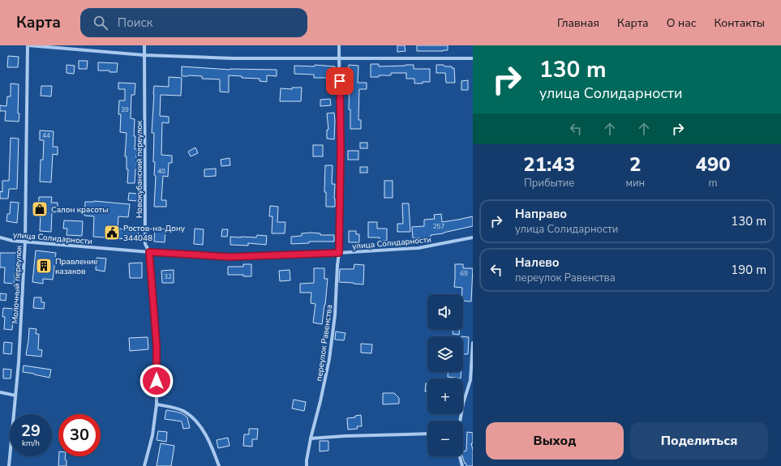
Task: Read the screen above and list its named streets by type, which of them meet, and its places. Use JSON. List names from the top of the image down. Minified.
{"streets":{"street":["Новокубанский переулок","улица Солидарности","Молочный переулок","переулок Равенства"]},"crossings":[["Новокубанский переулок","улица Солидарности"],["улица Солидарности","Молочный переулок"],["улица Солидарности","переулок Равенства"]],"places":{"shop":["Салон красоты"],"public building":["Ростов-на-Дону 344048"],"building":["Правление казаков"]},"house_numbers":["39","44","40","257","69","32"],"page":{"header":"Карта","search":"Поиск","nav":["Главная","Карта","О нас","Контакты"],"turn":["130 m","улица Солидарности"],"eta":["21:43","Прибытие","2","мин","490","m"],"list":[{"name":"Направо","note":"улица Солидарности","value":"130 m"},{"name":"Налево","note":"переулок Равенства","value":"190 m"}],"map_buttons":["+","−"],"speed":"29 km/h","limit":"30","buttons":["Выход","Поделиться"]}}
